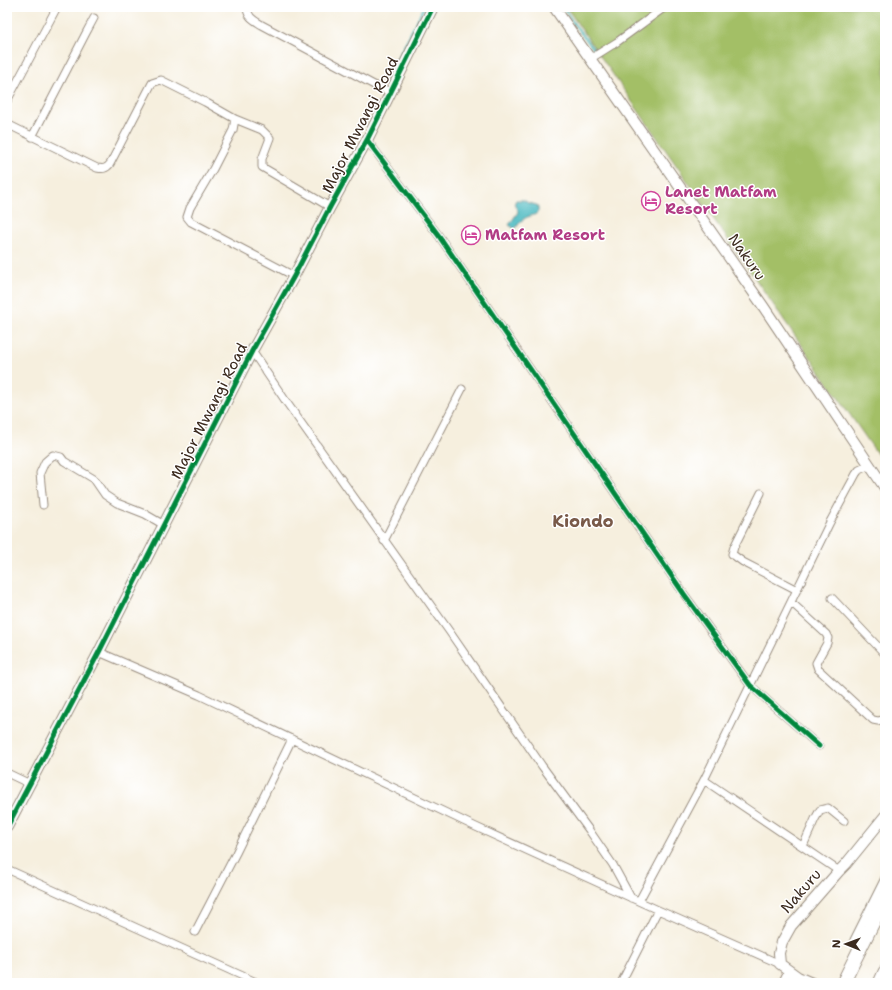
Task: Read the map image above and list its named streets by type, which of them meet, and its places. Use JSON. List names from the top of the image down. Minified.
{"streets":{"street":["Major Mwangi Road","Nakuru"]},"districts":["Kiondo"],"places":{"hotel":["Lanet Matfam Resort","Matfam Resort"]},"north":"left"}
